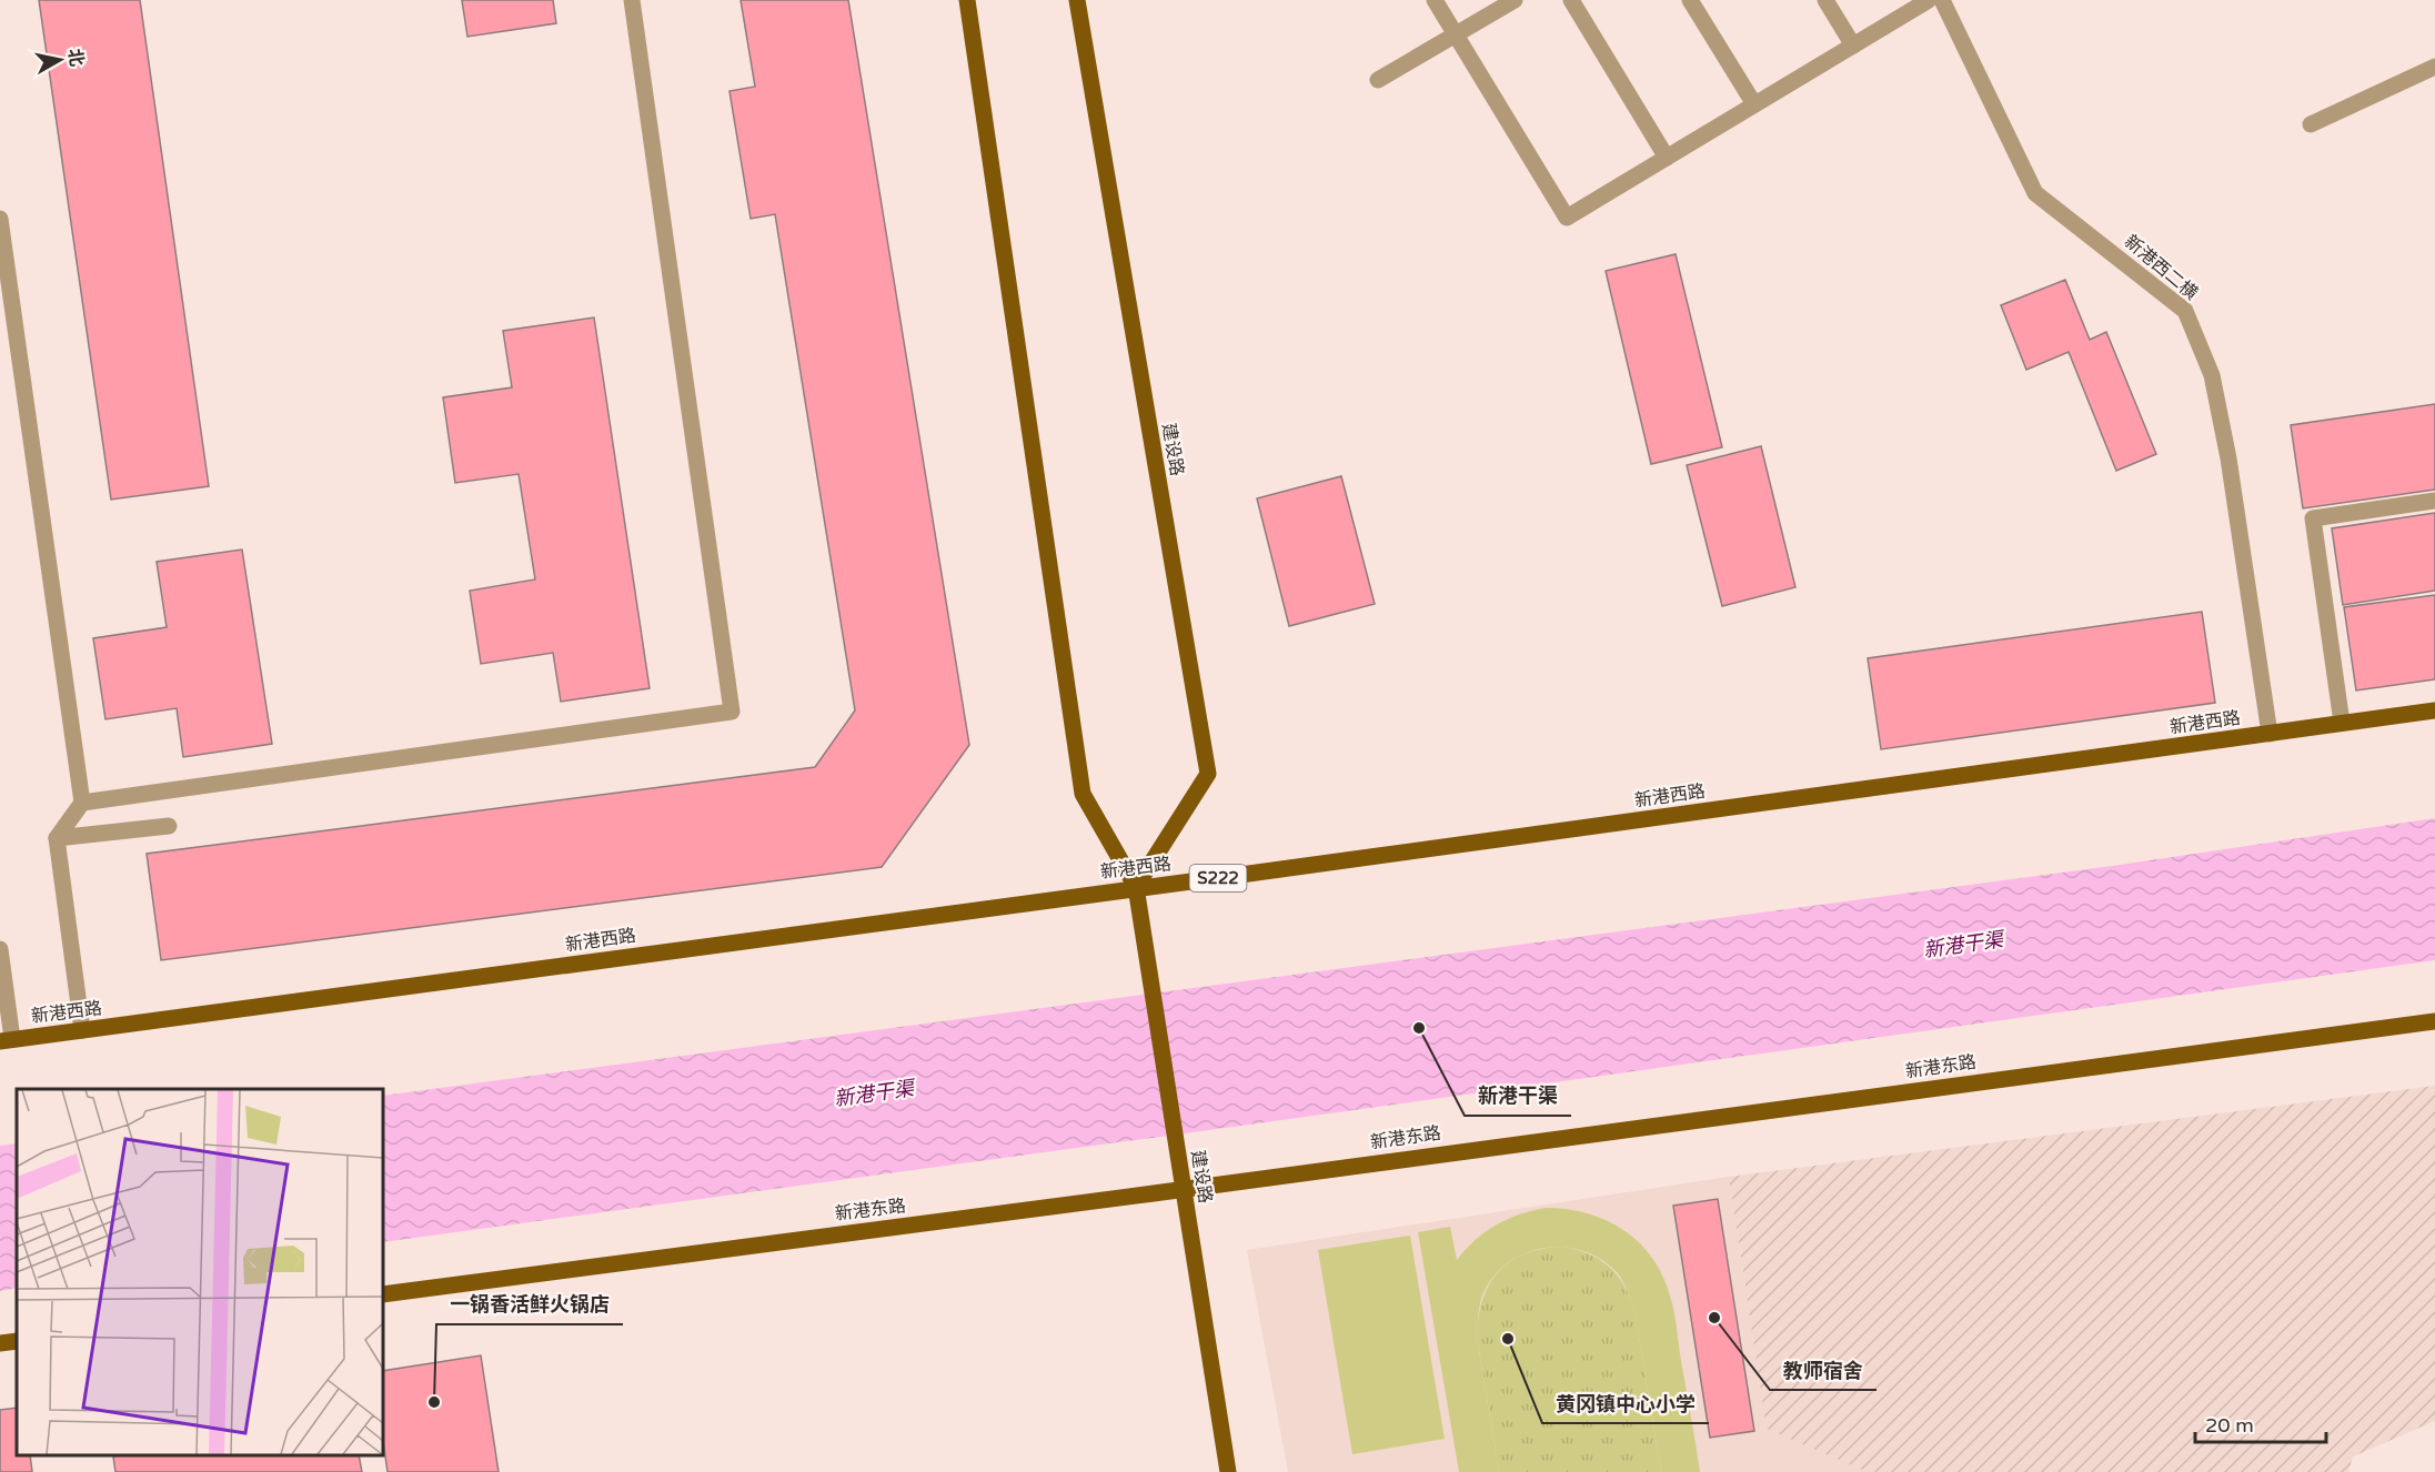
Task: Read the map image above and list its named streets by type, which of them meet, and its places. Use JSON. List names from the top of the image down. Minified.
{"streets":{"main road":["建设路","新港西路","S222","新港东路"],"street":["新港西二横"]},"crossings":[["新港西二横","新港西路"],["建设路","新港西路"],["建设路","新港东路"]],"water":["新港干渠"],"places":["新港干渠","教师宿舍","黄冈镇中心小学","一锅香活鲜火锅店"],"scale_bar":"20 m","north":"right"}
